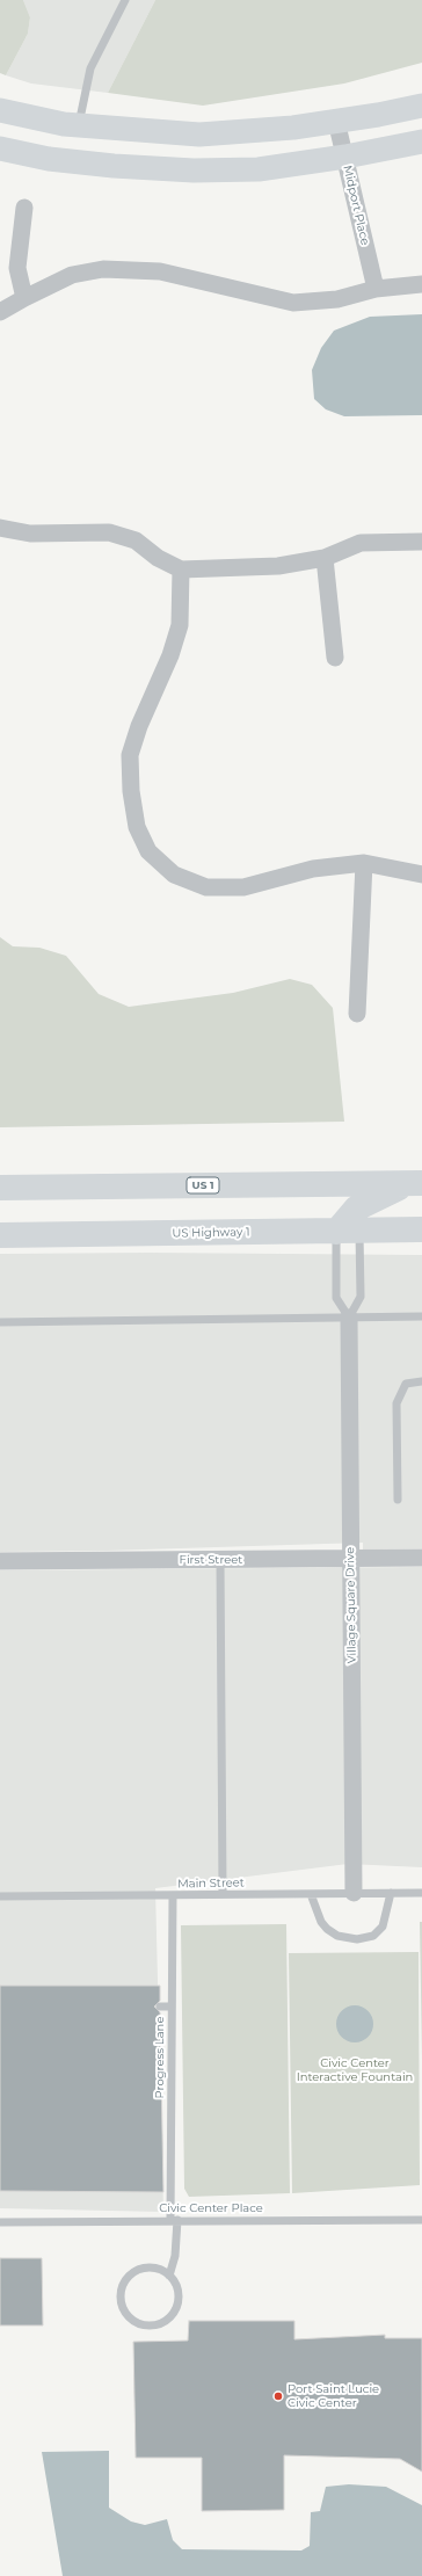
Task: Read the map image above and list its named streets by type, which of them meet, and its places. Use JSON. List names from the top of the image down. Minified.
{"streets":{"main road":["US 1","US Highway 1"],"street":["Midport Place","First Street","Village Square Drive"],"lane":["Main Street","Progress Lane","Civic Center Place"]},"crossings":[["US Highway 1","Village Square Drive"],["First Street","Village Square Drive"],["Village Square Drive","Main Street"],["Main Street","Progress Lane"],["Progress Lane","Civic Center Place"]],"parks":["Civic Center Interactive Fountain"],"places":["Port Saint Lucie Civic Center"]}
